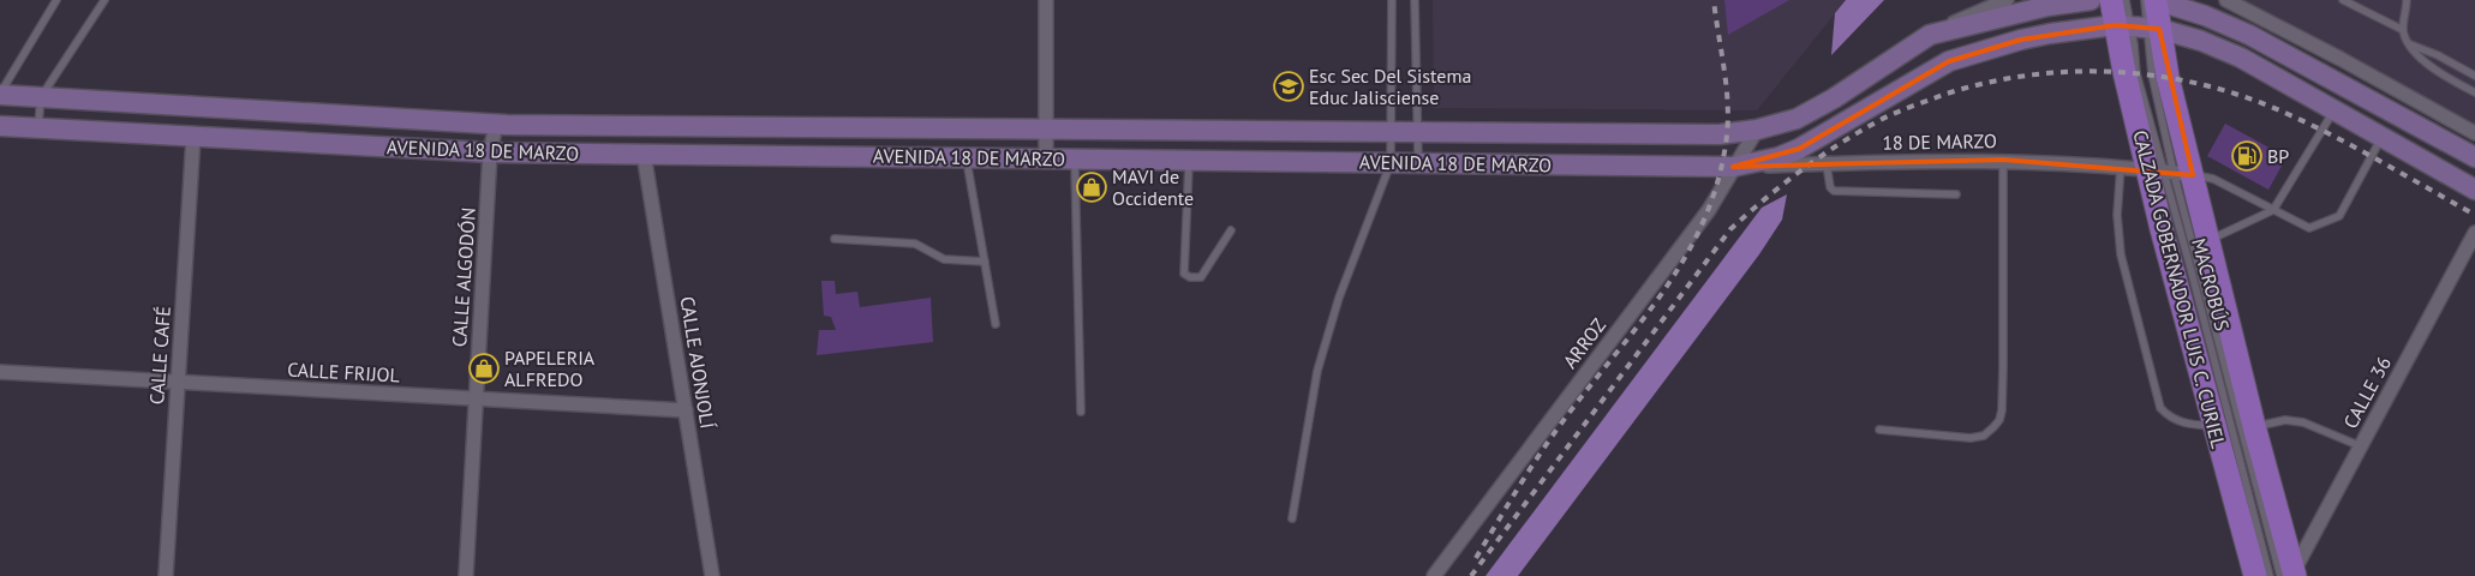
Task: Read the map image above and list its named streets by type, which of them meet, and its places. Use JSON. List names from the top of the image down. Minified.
{"streets":{"main road":["CALZADA GOBERNADOR LUIS C. CURIEL"],"street":["18 DE MARZO","AVENIDA 18 DE MARZO","CALLE ALGODÓN","ARROZ","CALLE CAFÉ","CALLE AJONJOLÍ","CALLE FRIJOL","CALLE 36"],"lane":["MACROBÚS"]},"crossings":[["18 DE MARZO","AVENIDA 18 DE MARZO"],["18 DE MARZO","MACROBÚS"],["18 DE MARZO","CALZADA GOBERNADOR LUIS C. CURIEL"],["18 DE MARZO","ARROZ"],["AVENIDA 18 DE MARZO","CALLE ALGODÓN"],["AVENIDA 18 DE MARZO","CALZADA GOBERNADOR LUIS C. CURIEL"],["AVENIDA 18 DE MARZO","ARROZ"],["AVENIDA 18 DE MARZO","CALLE CAFÉ"],["AVENIDA 18 DE MARZO","CALLE AJONJOLÍ"],["CALLE ALGODÓN","CALLE FRIJOL"],["MACROBÚS","CALZADA GOBERNADOR LUIS C. CURIEL"],["MACROBÚS","CALLE 36"],["CALZADA GOBERNADOR LUIS C. CURIEL","CALLE 36"],["CALLE CAFÉ","CALLE FRIJOL"],["CALLE AJONJOLÍ","CALLE FRIJOL"]],"places":{"school or university":["Esc Sec Del Sistema Educ Jalisciense"],"fuel station":["BP"],"shop":["MAVI de Occidente","PAPELERIA ALFREDO"]}}
